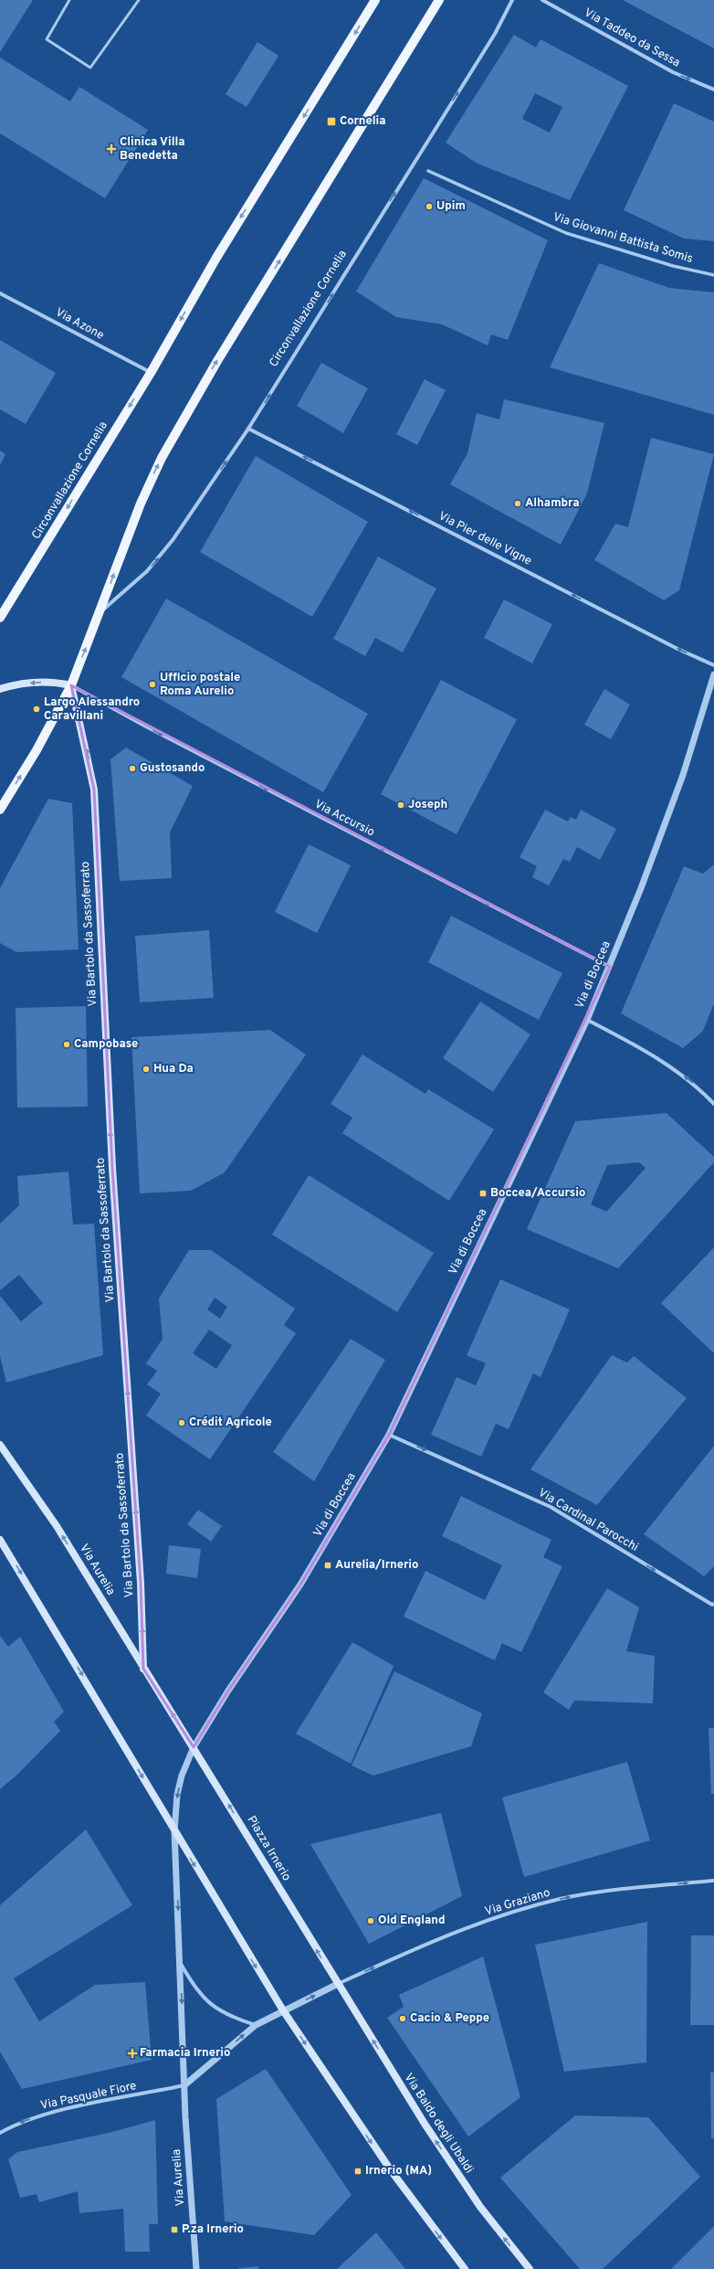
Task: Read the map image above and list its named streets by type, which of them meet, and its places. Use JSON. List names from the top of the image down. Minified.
{"streets":{"main road":["Circonvallazione Cornelia","Via Bartolo da Sassoferrato","Via Aurelia","Piazza Irnerio","Via Baldo degli Ubaldi"],"street":["Via Taddeo da Sessa","Via Giovanni Battista Somis","Via Azone","Via Pier delle Vigne","Via Accursio","Via di Boccea","Via Cardinal Parocchi","Via Graziano","Via Pasquale Fiore"]},"crossings":[["Circonvallazione Cornelia","Via Azone"],["Circonvallazione Cornelia","Via Pier delle Vigne"],["Circonvallazione Cornelia","Via Accursio"],["Circonvallazione Cornelia","Via Bartolo da Sassoferrato"],["Via Accursio","Via Bartolo da Sassoferrato"],["Via Accursio","Via di Boccea"],["Via Bartolo da Sassoferrato","Via Aurelia"],["Via di Boccea","Via Cardinal Parocchi"],["Via di Boccea","Via Aurelia"],["Via di Boccea","Piazza Irnerio"],["Via Aurelia","Piazza Irnerio"],["Via Aurelia","Via Pasquale Fiore"],["Piazza Irnerio","Via Graziano"],["Piazza Irnerio","Via Baldo degli Ubaldi"],["Via Graziano","Via Baldo degli Ubaldi"]],"one_way":["Via Taddeo da Sessa","Via Pier delle Vigne","Via Accursio","Via Bartolo da Sassoferrato","Via Cardinal Parocchi","Via Graziano","Via Pasquale Fiore"],"places":{"transit":["Cornelia","Boccea/Accursio","Aurelia/Irnerio","Irnerio (MA)","P.za Irnerio"],"health":["Clinica Villa Benedetta","Farmacia Irnerio"],"other":["Upim","Alhambra","Ufficio postale Roma Aurelio","Largo Alessandro Caravillani","Gustosando","Joseph","Campobase","Hua Da","Crédit Agricole","Old England","Cacio & Peppe"]}}
